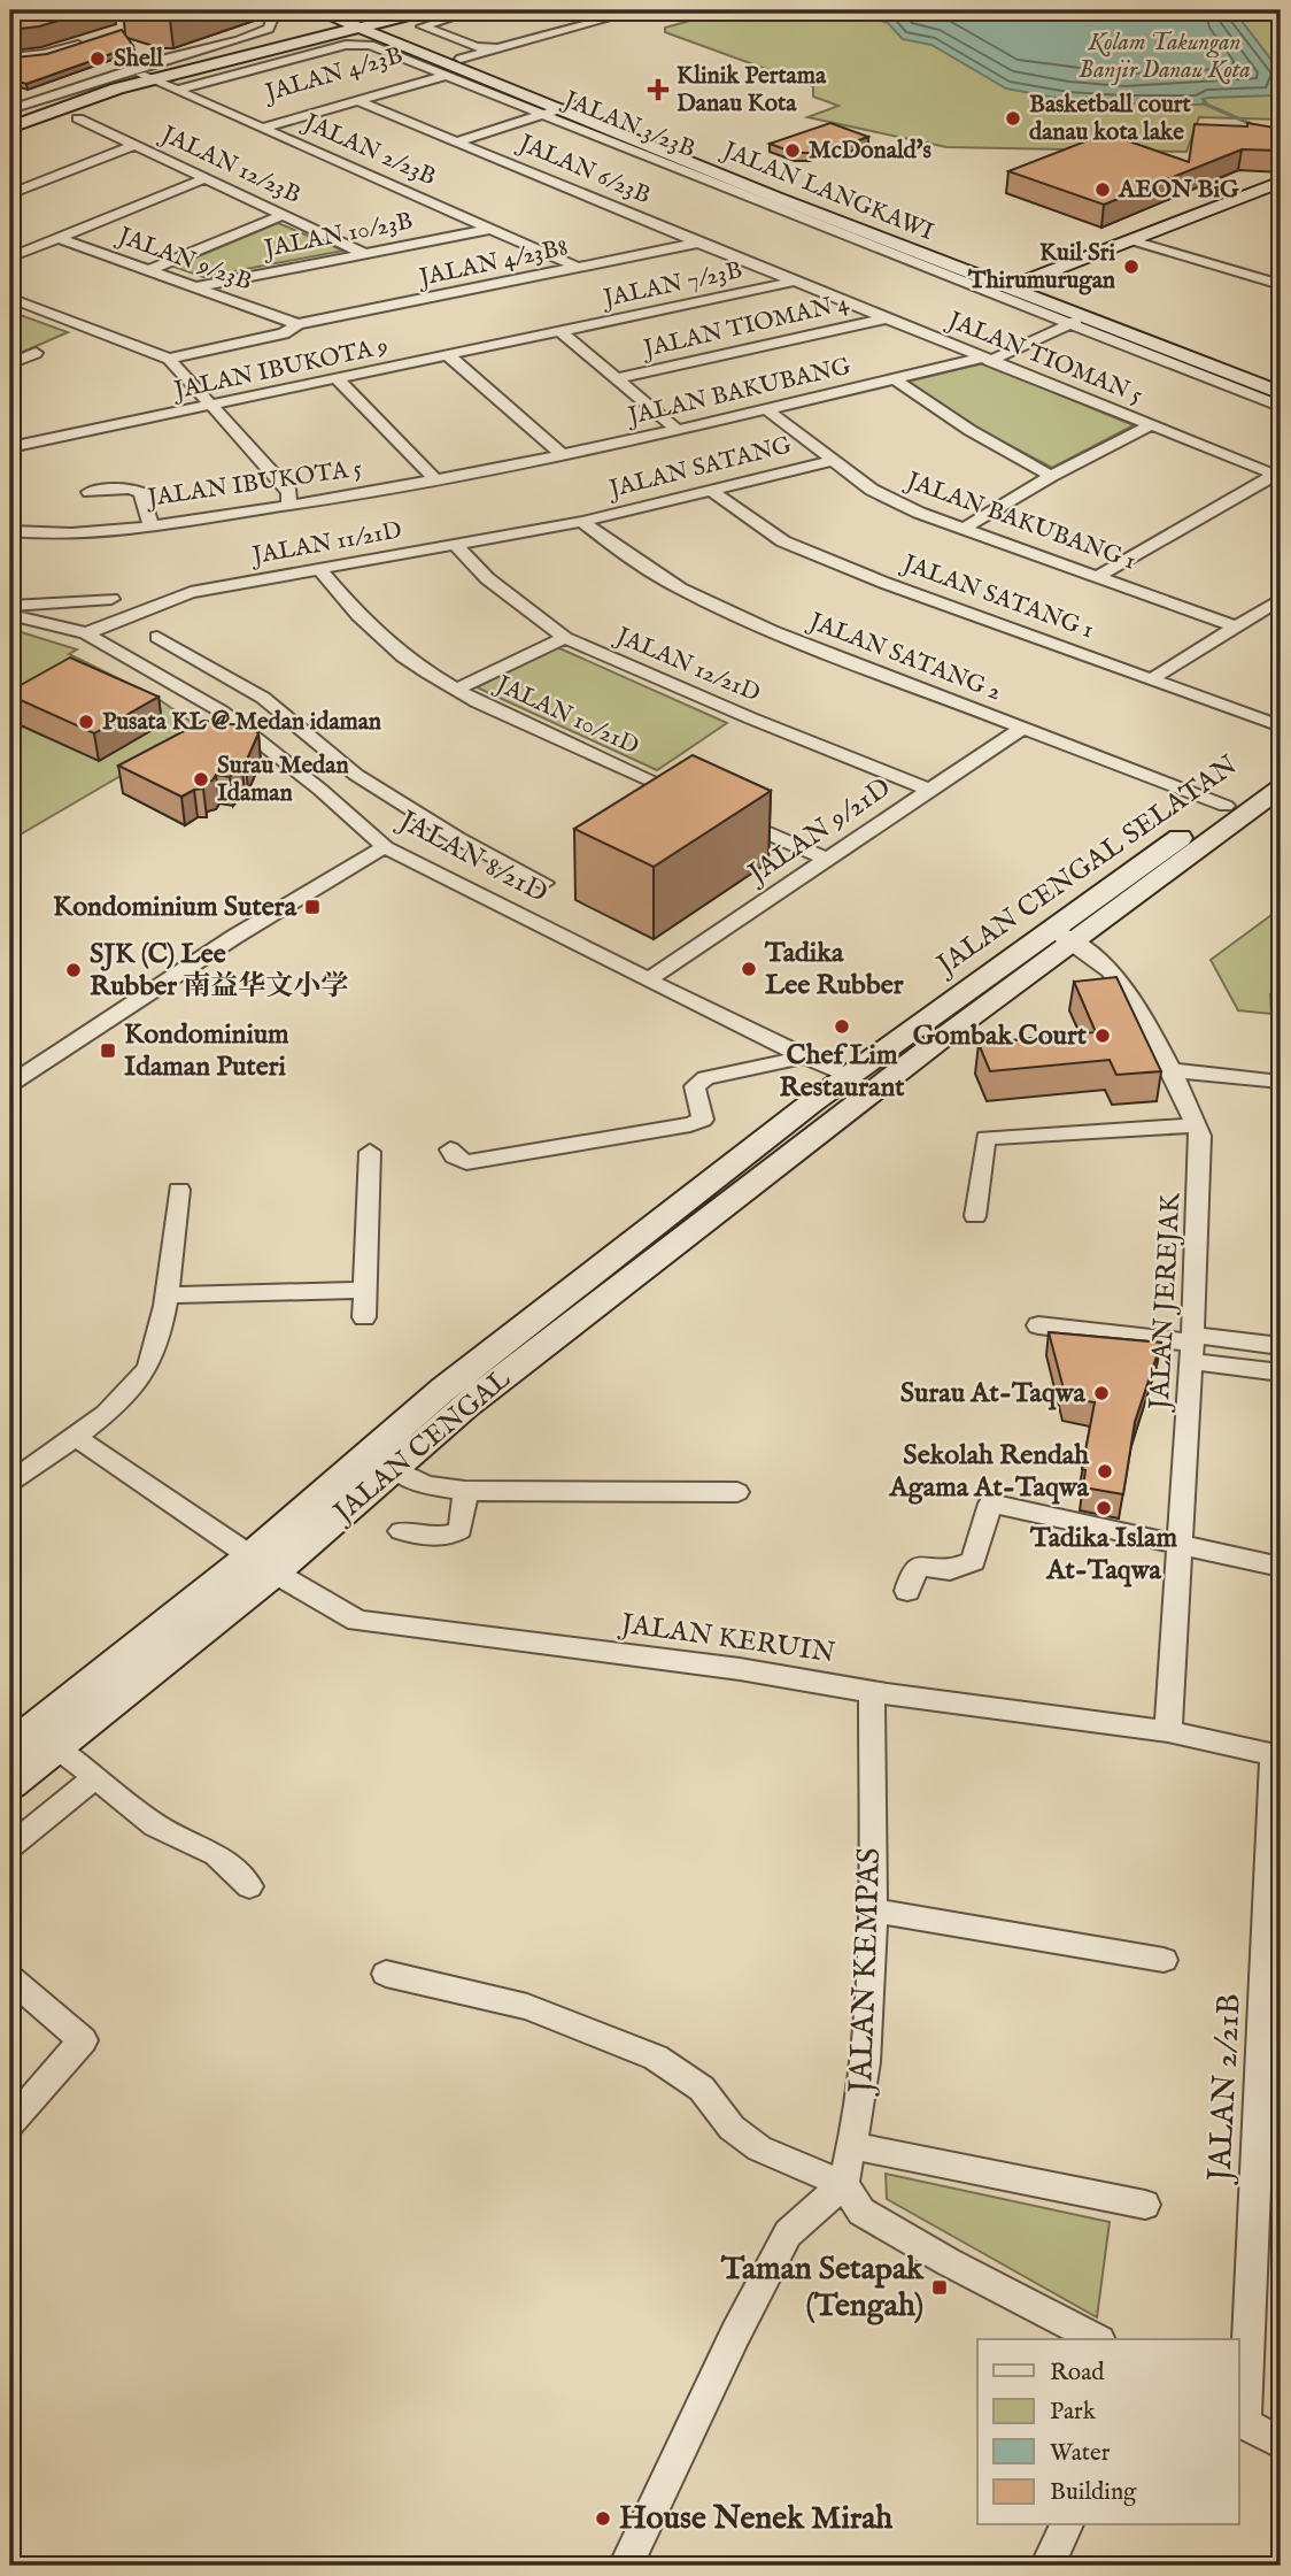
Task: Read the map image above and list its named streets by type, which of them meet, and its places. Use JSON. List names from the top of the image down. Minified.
{"streets":{"street":["JALAN 4/23B","JALAN 3/23B","JALAN 2/23B","JALAN 12/23B","JALAN 6/23B","JALAN LANGKAWI","JALAN 10/23B","JALAN 9/23B","JALAN 4/23B8","JALAN 7/23B","JALAN TIOMAN 4","JALAN TIOMAN 5","JALAN IBUKOTA 9","JALAN BAKUBANG","JALAN SATANG","JALAN IBUKOTA 5","JALAN BAKUBANG 1","JALAN 11/21D","JALAN SATANG 1","JALAN SATANG 2","JALAN 12/21D","JALAN 10/21D","JALAN 9/21D","JALAN 8/21D","JALAN CENGAL SELATAN","JALAN JEREJAK","JALAN CENGAL","JALAN KERUIN","JALAN KEMPAS","JALAN 2/21B"]},"crossings":[["JALAN 4/23B","JALAN 3/23B"],["JALAN 4/23B","JALAN 2/23B"],["JALAN 4/23B","JALAN 6/23B"],["JALAN 3/23B","JALAN 2/23B"],["JALAN 3/23B","JALAN LANGKAWI"],["JALAN 3/23B","JALAN BAKUBANG"],["JALAN 2/23B","JALAN 10/23B"],["JALAN 2/23B","JALAN 4/23B8"],["JALAN 12/23B","JALAN 10/23B"],["JALAN 6/23B","JALAN 4/23B8"],["JALAN 6/23B","JALAN 7/23B"],["JALAN 6/23B","JALAN TIOMAN 5"],["JALAN LANGKAWI","JALAN BAKUBANG"],["JALAN 10/23B","JALAN 9/23B"],["JALAN 9/23B","JALAN 4/23B8"],["JALAN 7/23B","JALAN TIOMAN 5"],["JALAN 7/23B","JALAN IBUKOTA 9"],["JALAN TIOMAN 4","JALAN TIOMAN 5"],["JALAN TIOMAN 5","JALAN BAKUBANG"],["JALAN BAKUBANG","JALAN IBUKOTA 5"],["JALAN BAKUBANG","JALAN BAKUBANG 1"],["JALAN SATANG","JALAN BAKUBANG 1"],["JALAN SATANG","JALAN 11/21D"],["JALAN SATANG","JALAN SATANG 1"],["JALAN SATANG","JALAN SATANG 2"],["JALAN 11/21D","JALAN SATANG 2"],["JALAN 11/21D","JALAN 12/21D"],["JALAN 11/21D","JALAN 10/21D"],["JALAN 11/21D","JALAN 8/21D"],["JALAN SATANG 2","JALAN 9/21D"],["JALAN SATANG 2","JALAN CENGAL SELATAN"],["JALAN 12/21D","JALAN 9/21D"],["JALAN 9/21D","JALAN 8/21D"],["JALAN 8/21D","JALAN CENGAL SELATAN"],["JALAN CENGAL SELATAN","JALAN JEREJAK"],["JALAN CENGAL SELATAN","JALAN CENGAL"],["JALAN JEREJAK","JALAN KERUIN"],["JALAN CENGAL","JALAN KERUIN"],["JALAN KERUIN","JALAN KEMPAS"],["JALAN KERUIN","JALAN 2/21B"]],"water":["Kolam Takungan Banjir Danau Kota"],"places":{"other":["Shell","Basketball court danau kota lake","McDonald's","AEON BiG","Kuil Sri Thirumurugan","Pusata KL @ Medan idaman","Surau Medan Idaman","Tadika Lee Rubber","SJK (C) Lee Rubber 南益华文小学","Chef Lim Restaurant","Gombak Court","Surau At-Taqwa","Sekolah Rendah Agama At-Taqwa","Tadika Islam At-Taqwa","House Nenek Mirah"],"health":["Klinik Pertama Danau Kota"],"transit":["Kondominium Sutera","Kondominium Idaman Puteri","Taman Setapak (Tengah)"]},"legend":["Road","Park","Water","Building"]}
